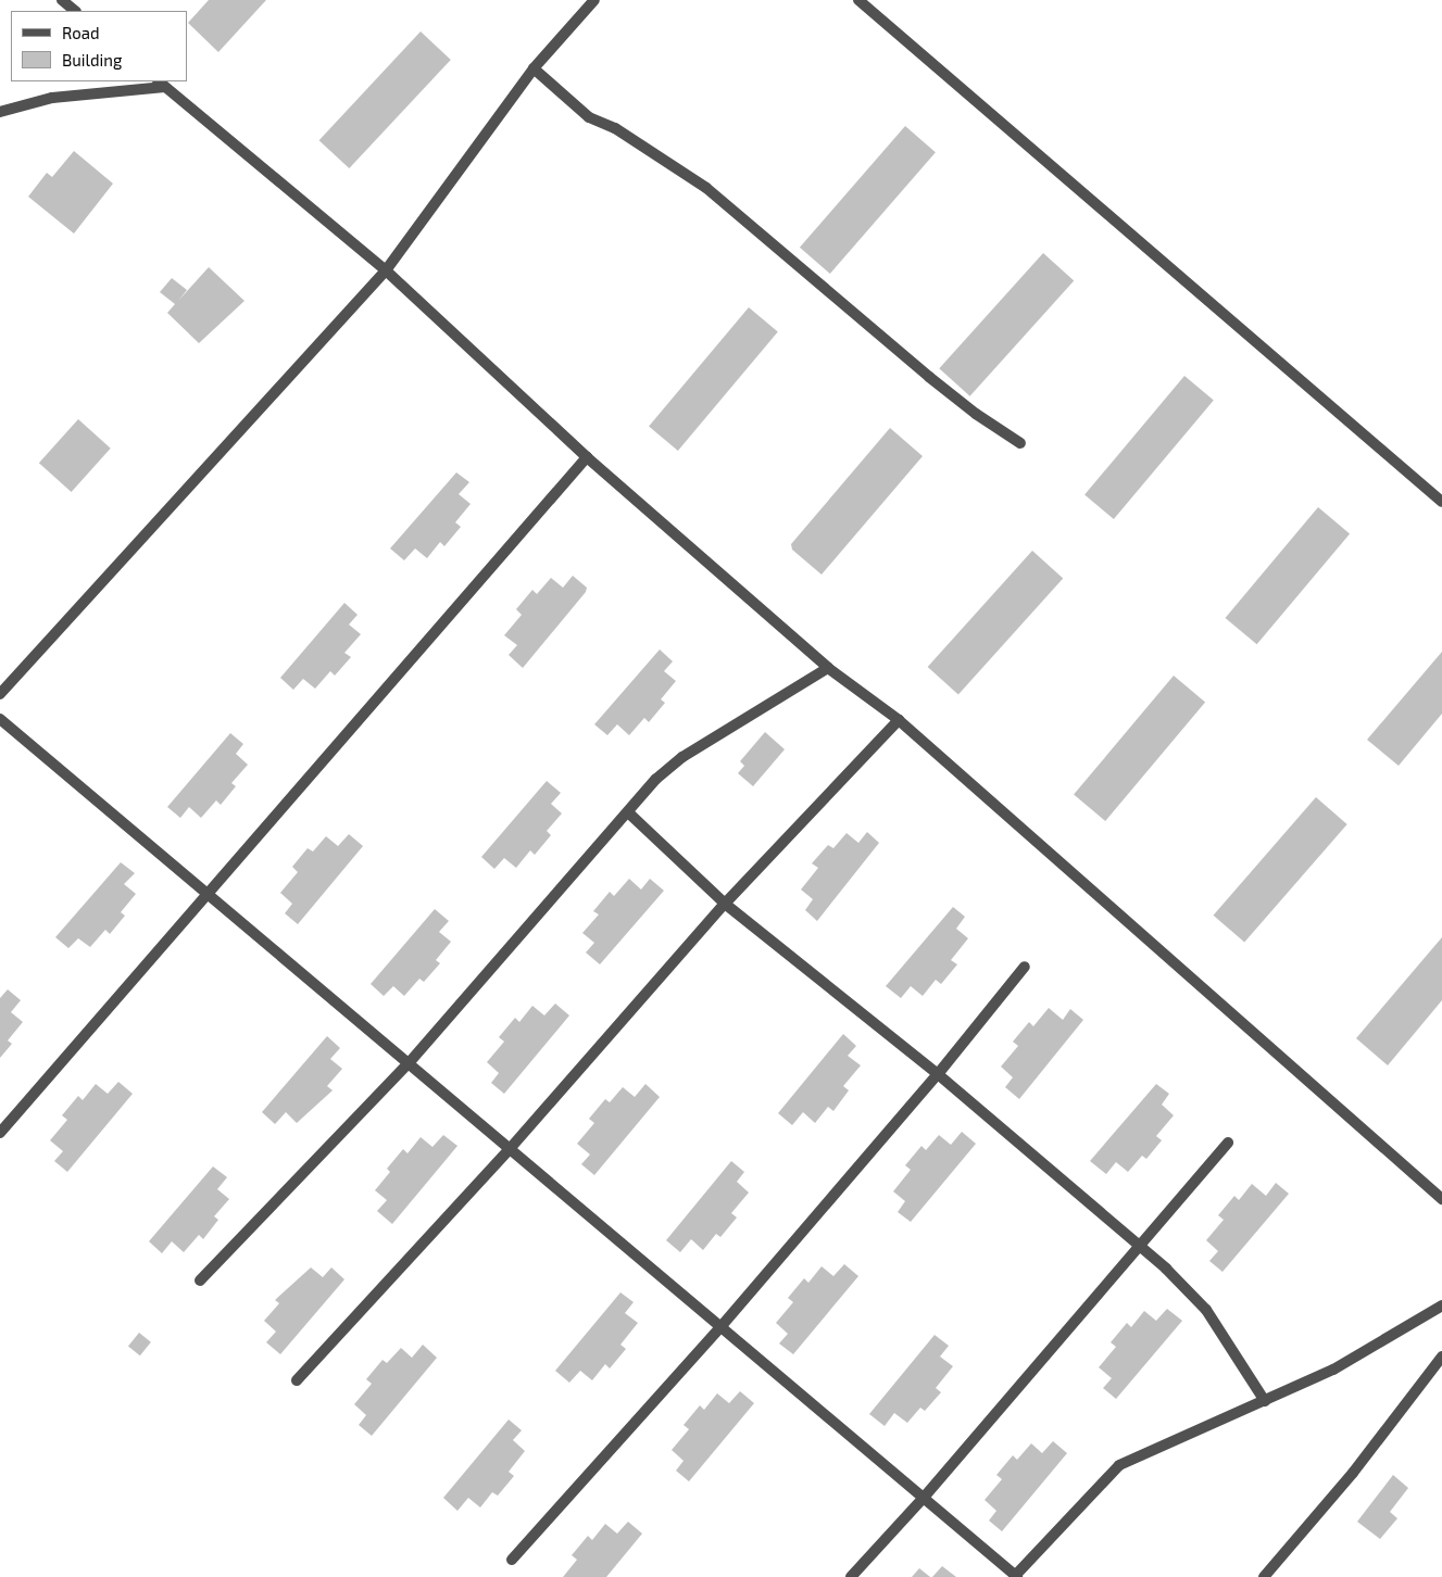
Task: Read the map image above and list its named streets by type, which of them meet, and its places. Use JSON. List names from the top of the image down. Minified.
{"legend":["Road","Building"]}
